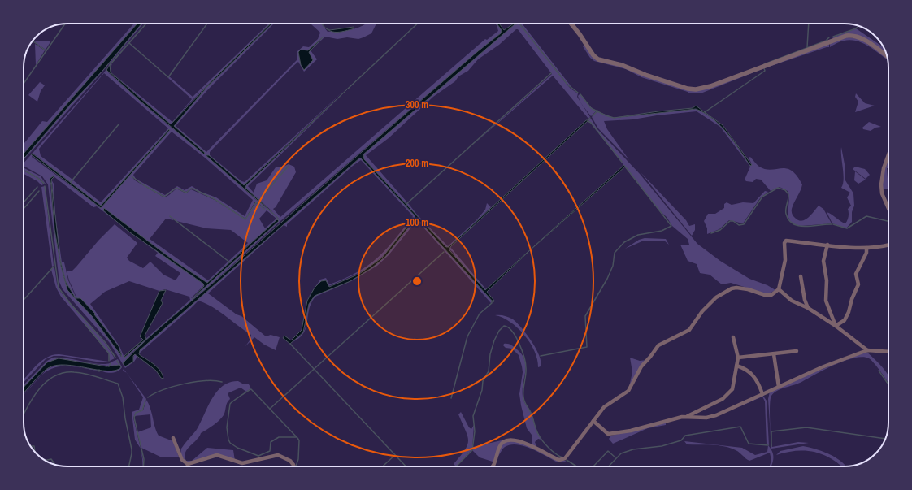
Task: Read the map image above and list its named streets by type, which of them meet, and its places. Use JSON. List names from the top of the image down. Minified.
{"rings":["300 m","200 m","100 m"]}
